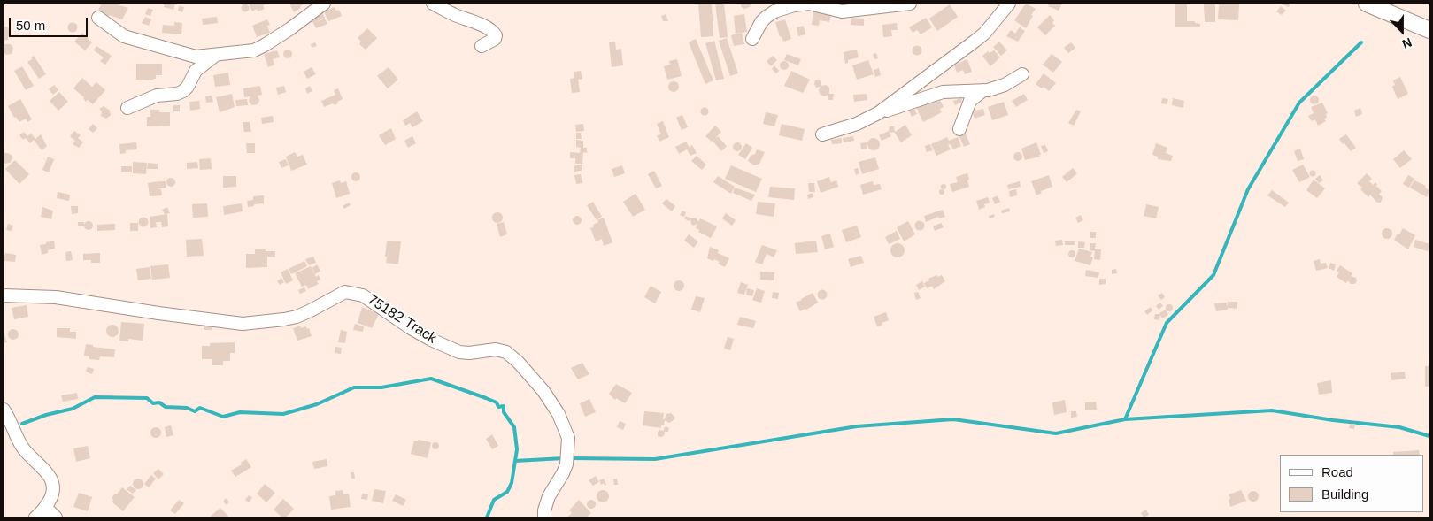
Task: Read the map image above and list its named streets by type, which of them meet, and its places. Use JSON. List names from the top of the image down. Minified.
{"streets":{"street":["75182 Track"]},"legend":["Road","Building"],"scale_bar":"50 m","north":"bottom"}
